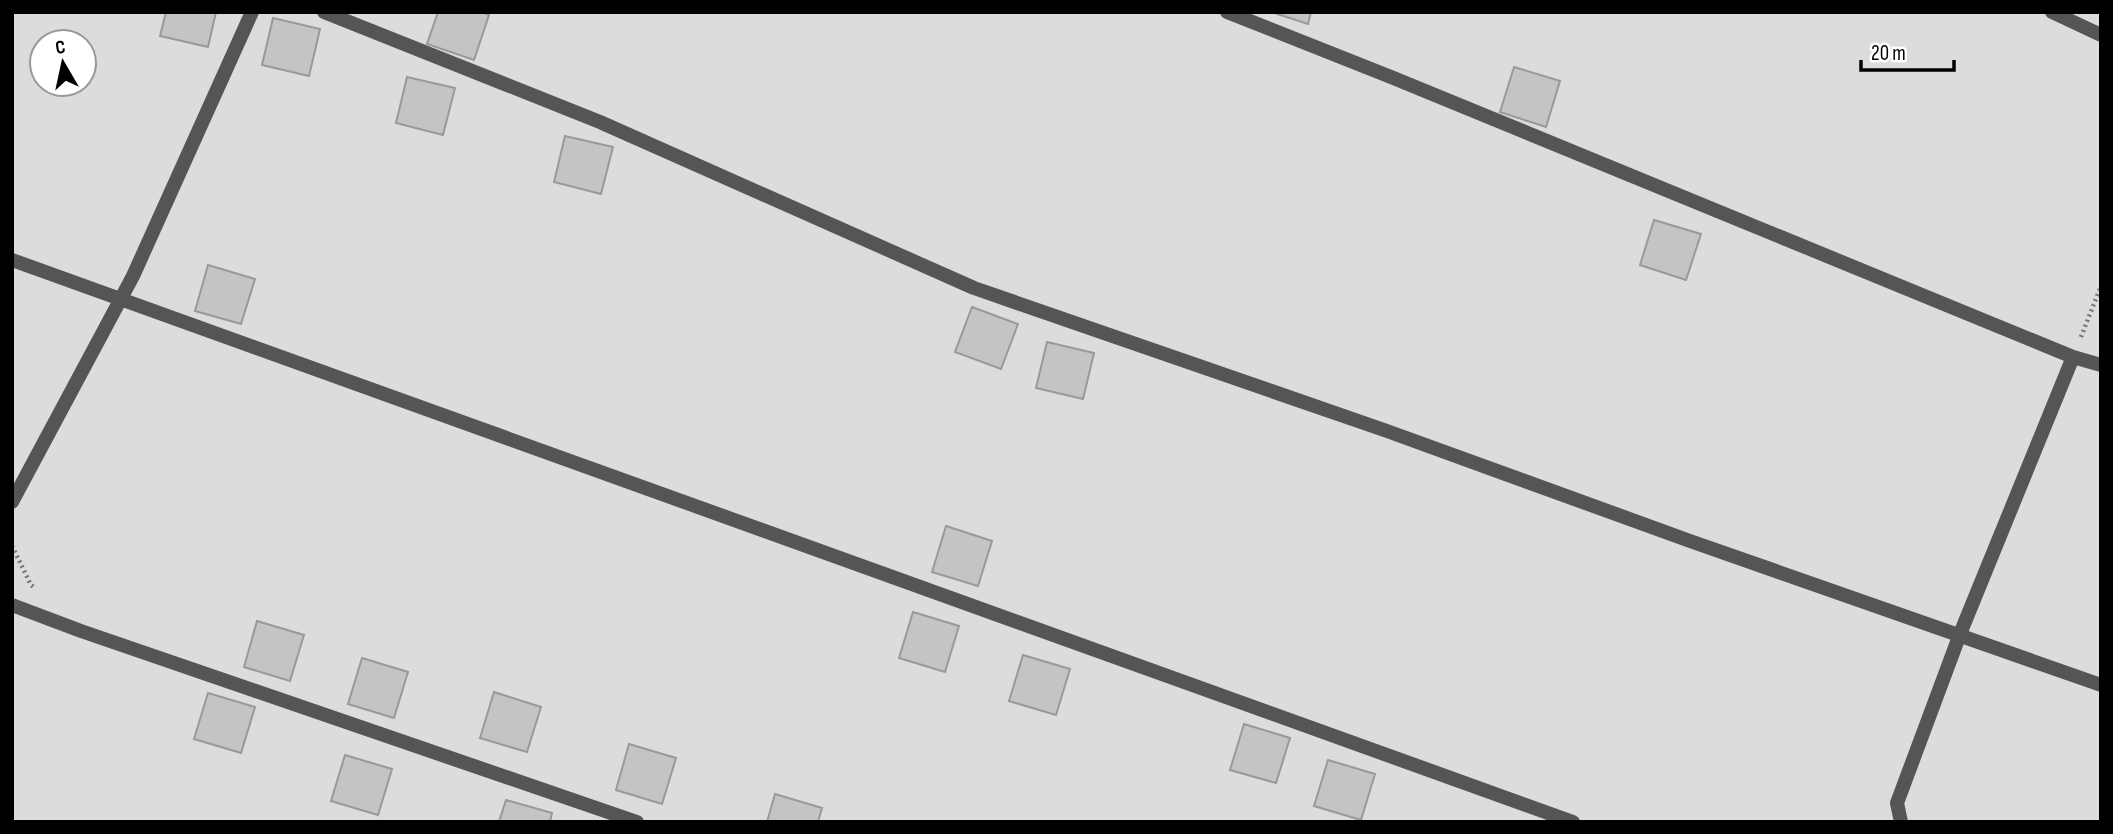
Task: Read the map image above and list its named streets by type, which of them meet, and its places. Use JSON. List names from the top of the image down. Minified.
{"scale_bar":"20 m","north":"top"}
